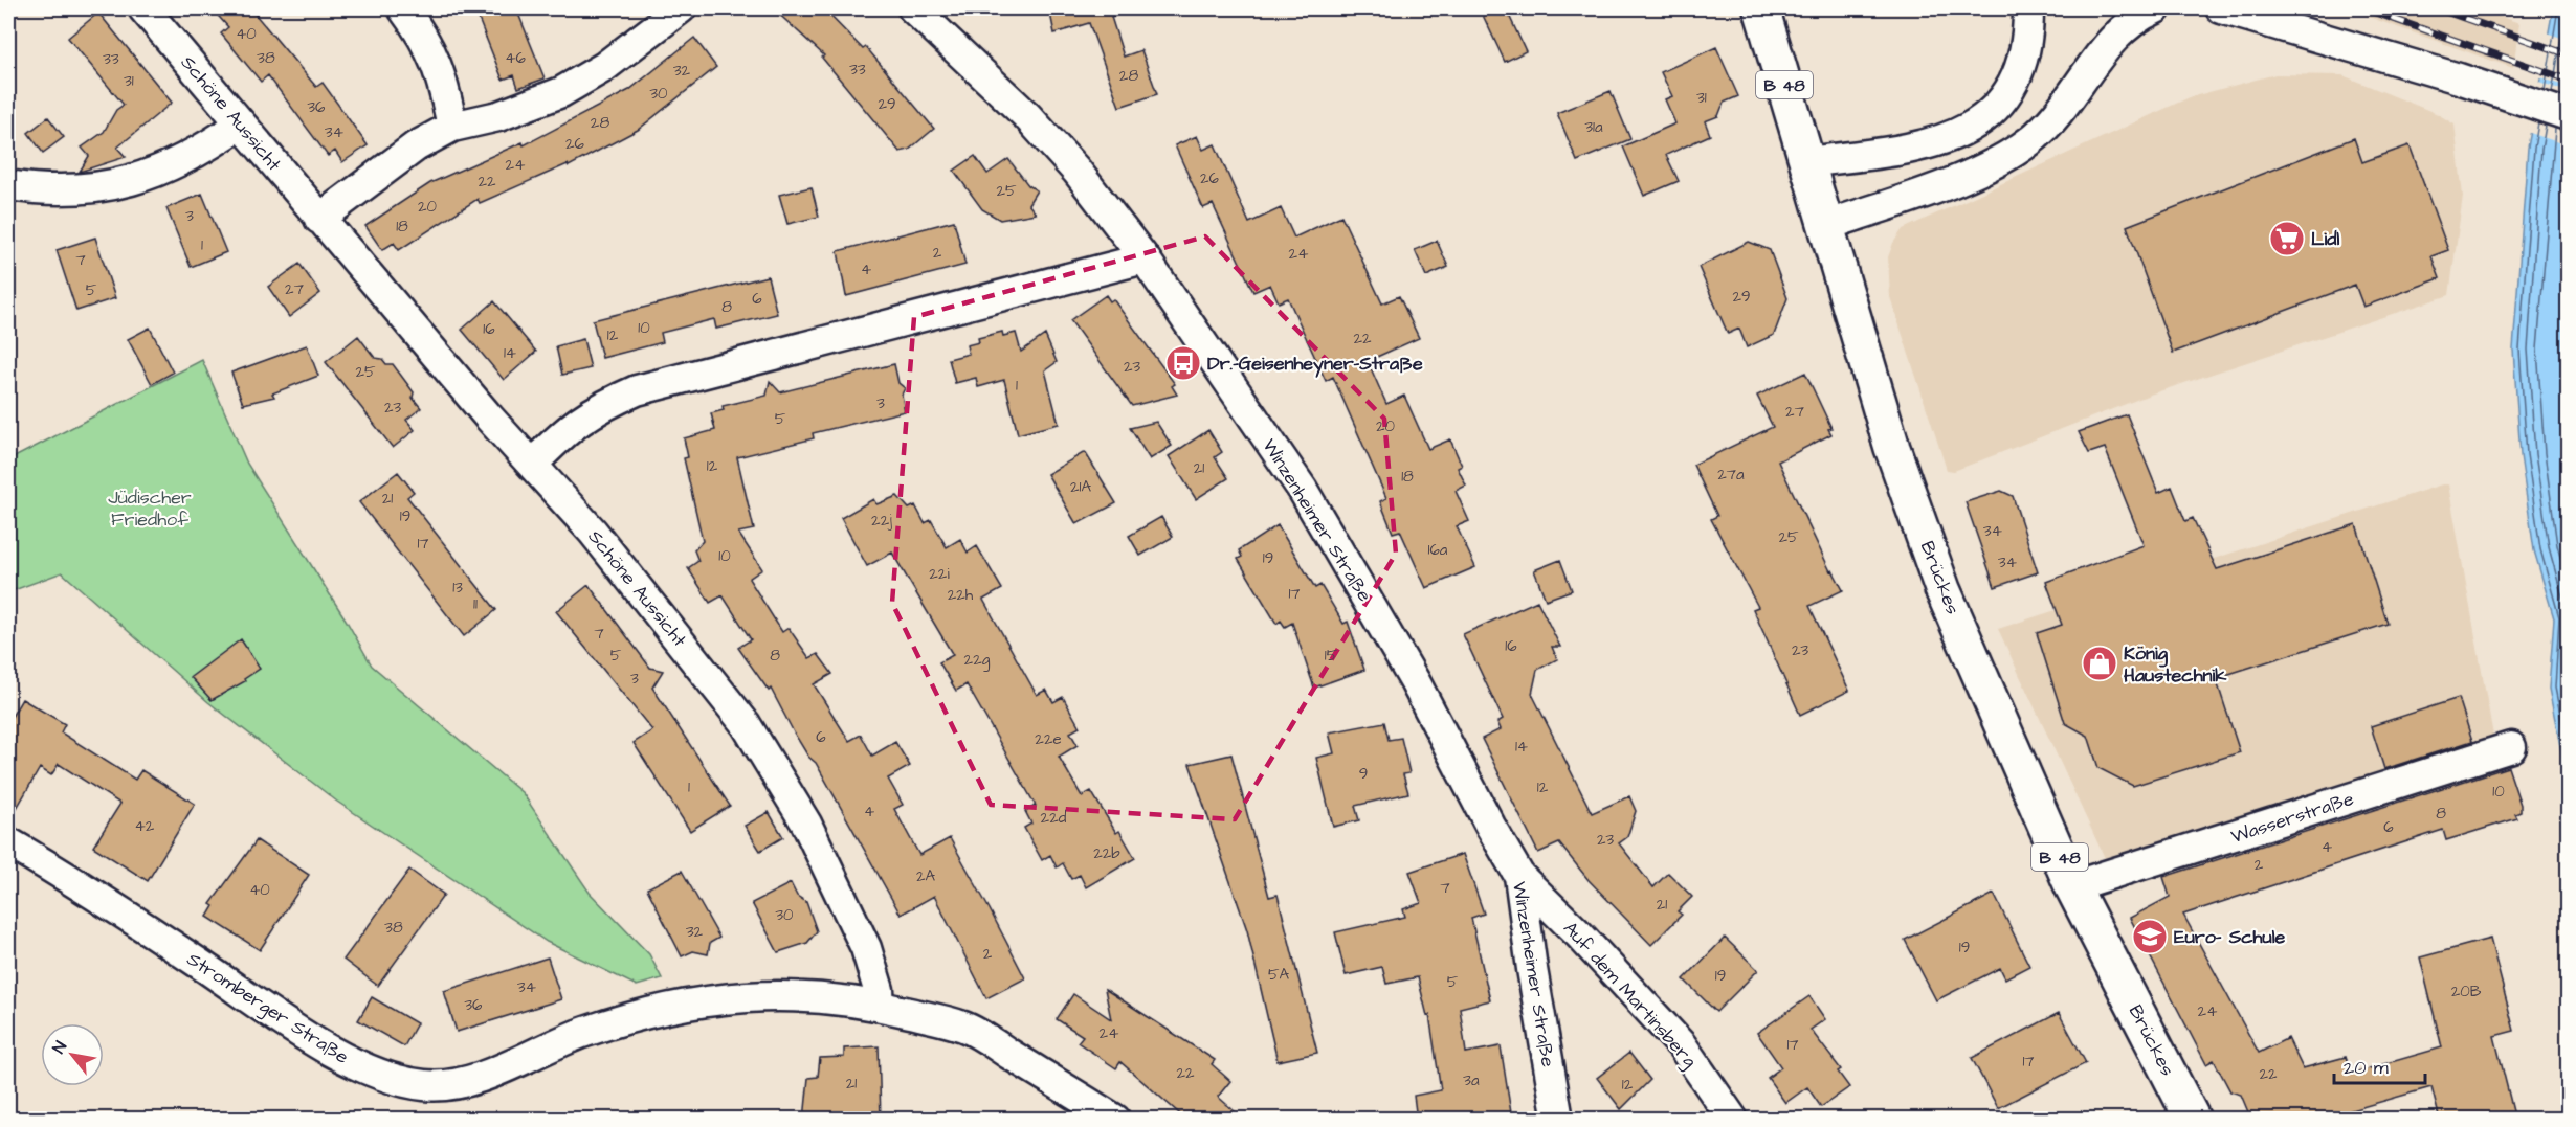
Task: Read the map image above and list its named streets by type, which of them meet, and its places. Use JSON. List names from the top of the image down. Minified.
{"streets":{"main road":["B 48","Brückes"],"street":["Schöne Aussicht","Winzenheimer Straße","Wasserstraße","Auf dem Martinsberg","Stromberger Straße"]},"crossings":[["Schöne Aussicht","Stromberger Straße"],["Winzenheimer Straße","Auf dem Martinsberg"],["Brückes","Wasserstraße"]],"parks":["Jüdischer Friedhof"],"places":{"supermarket":["Lidl"],"bus stop":["Dr.-Geisenheyner-Straße"],"shop":["König Haustechnik"],"school or university":["Euro- Schule"]},"house_numbers":["40","38","46","33","33","32","28","31","30","31","29","36","28","31a","34","26","24","26","22","25","20","3","18","1","2","24","7","4","27","5","29","6","8","10","16","12","22","14","23","25","1","3","23","27","5","20","12","21","27a","18","21A","21","19","22j","34","25","17","16a","10","19","34","22i","13","17","22h","11","7","16","23","5","8","15","22g","3","6","22e","14","9","1","12","10","4","8","22d","42","6","23","4","22b","2","2A","7","40","21","30","38","32","19","2","5A","19","5","34","20B","36","24","24","17","17","22","22","3a","21","12"],"scale_bar":"20 m","north":"top left"}
